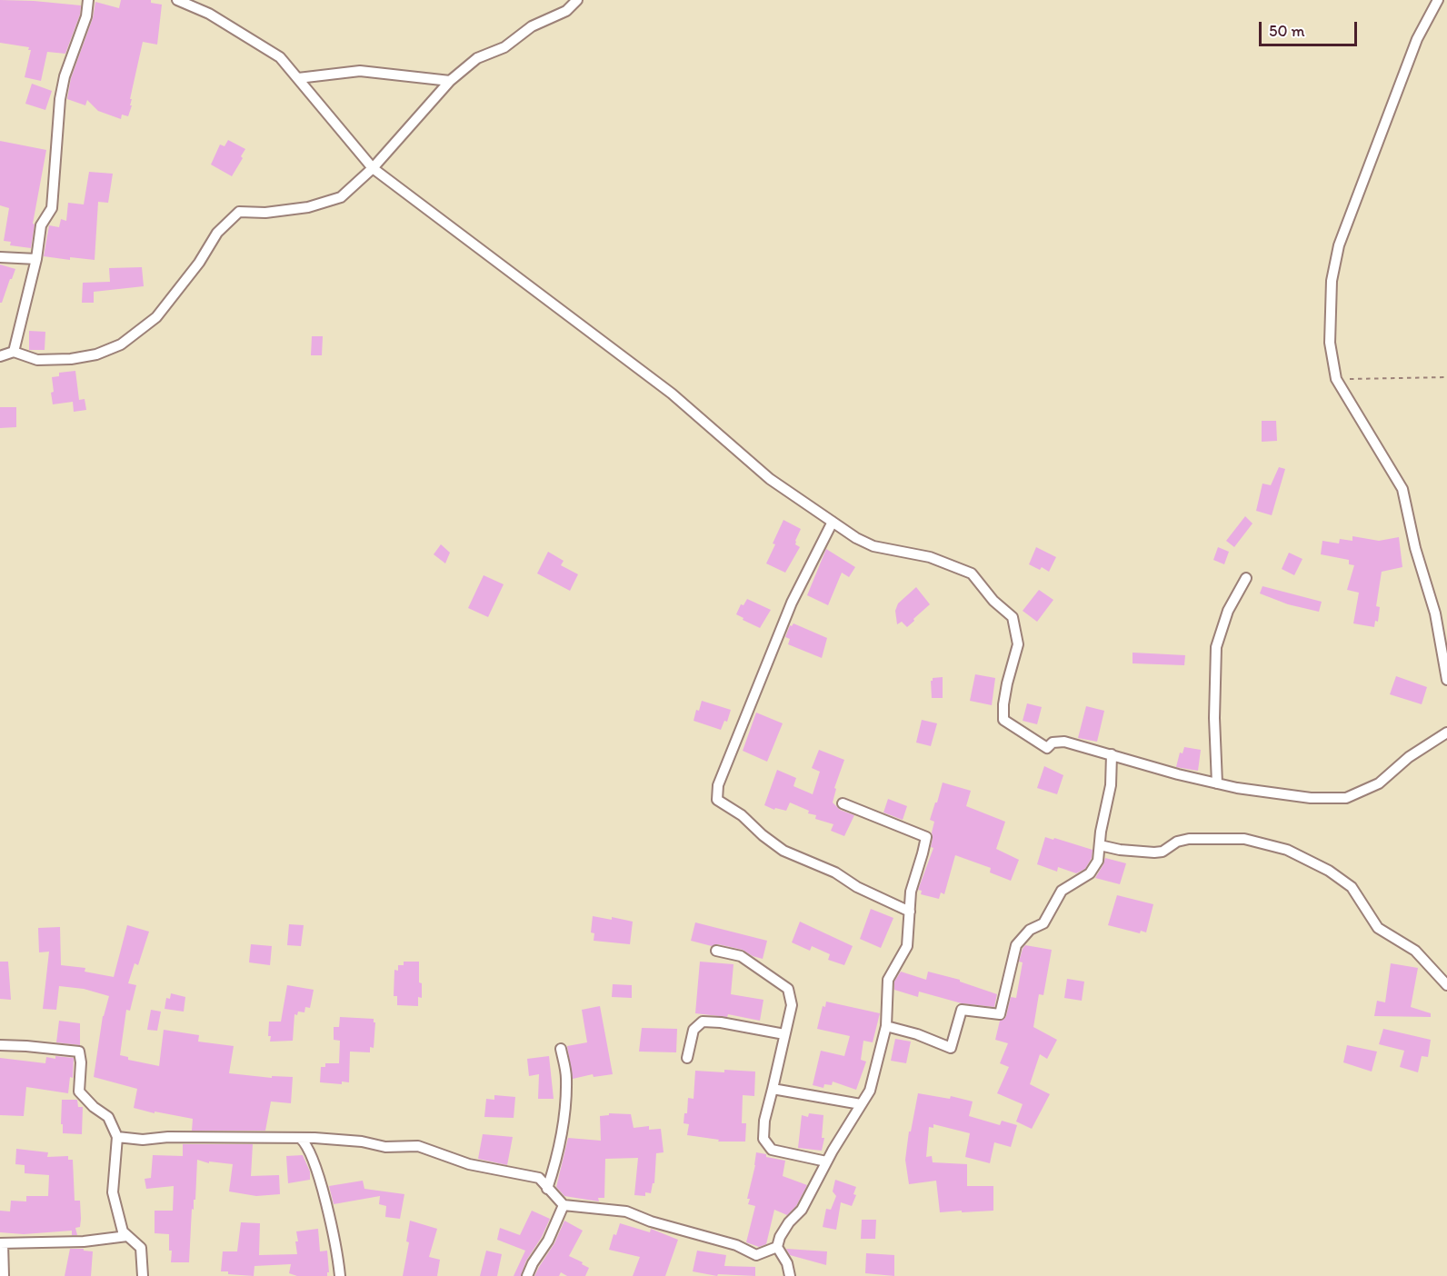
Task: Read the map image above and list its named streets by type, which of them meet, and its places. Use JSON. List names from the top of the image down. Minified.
{"scale_bar":"50 m"}
